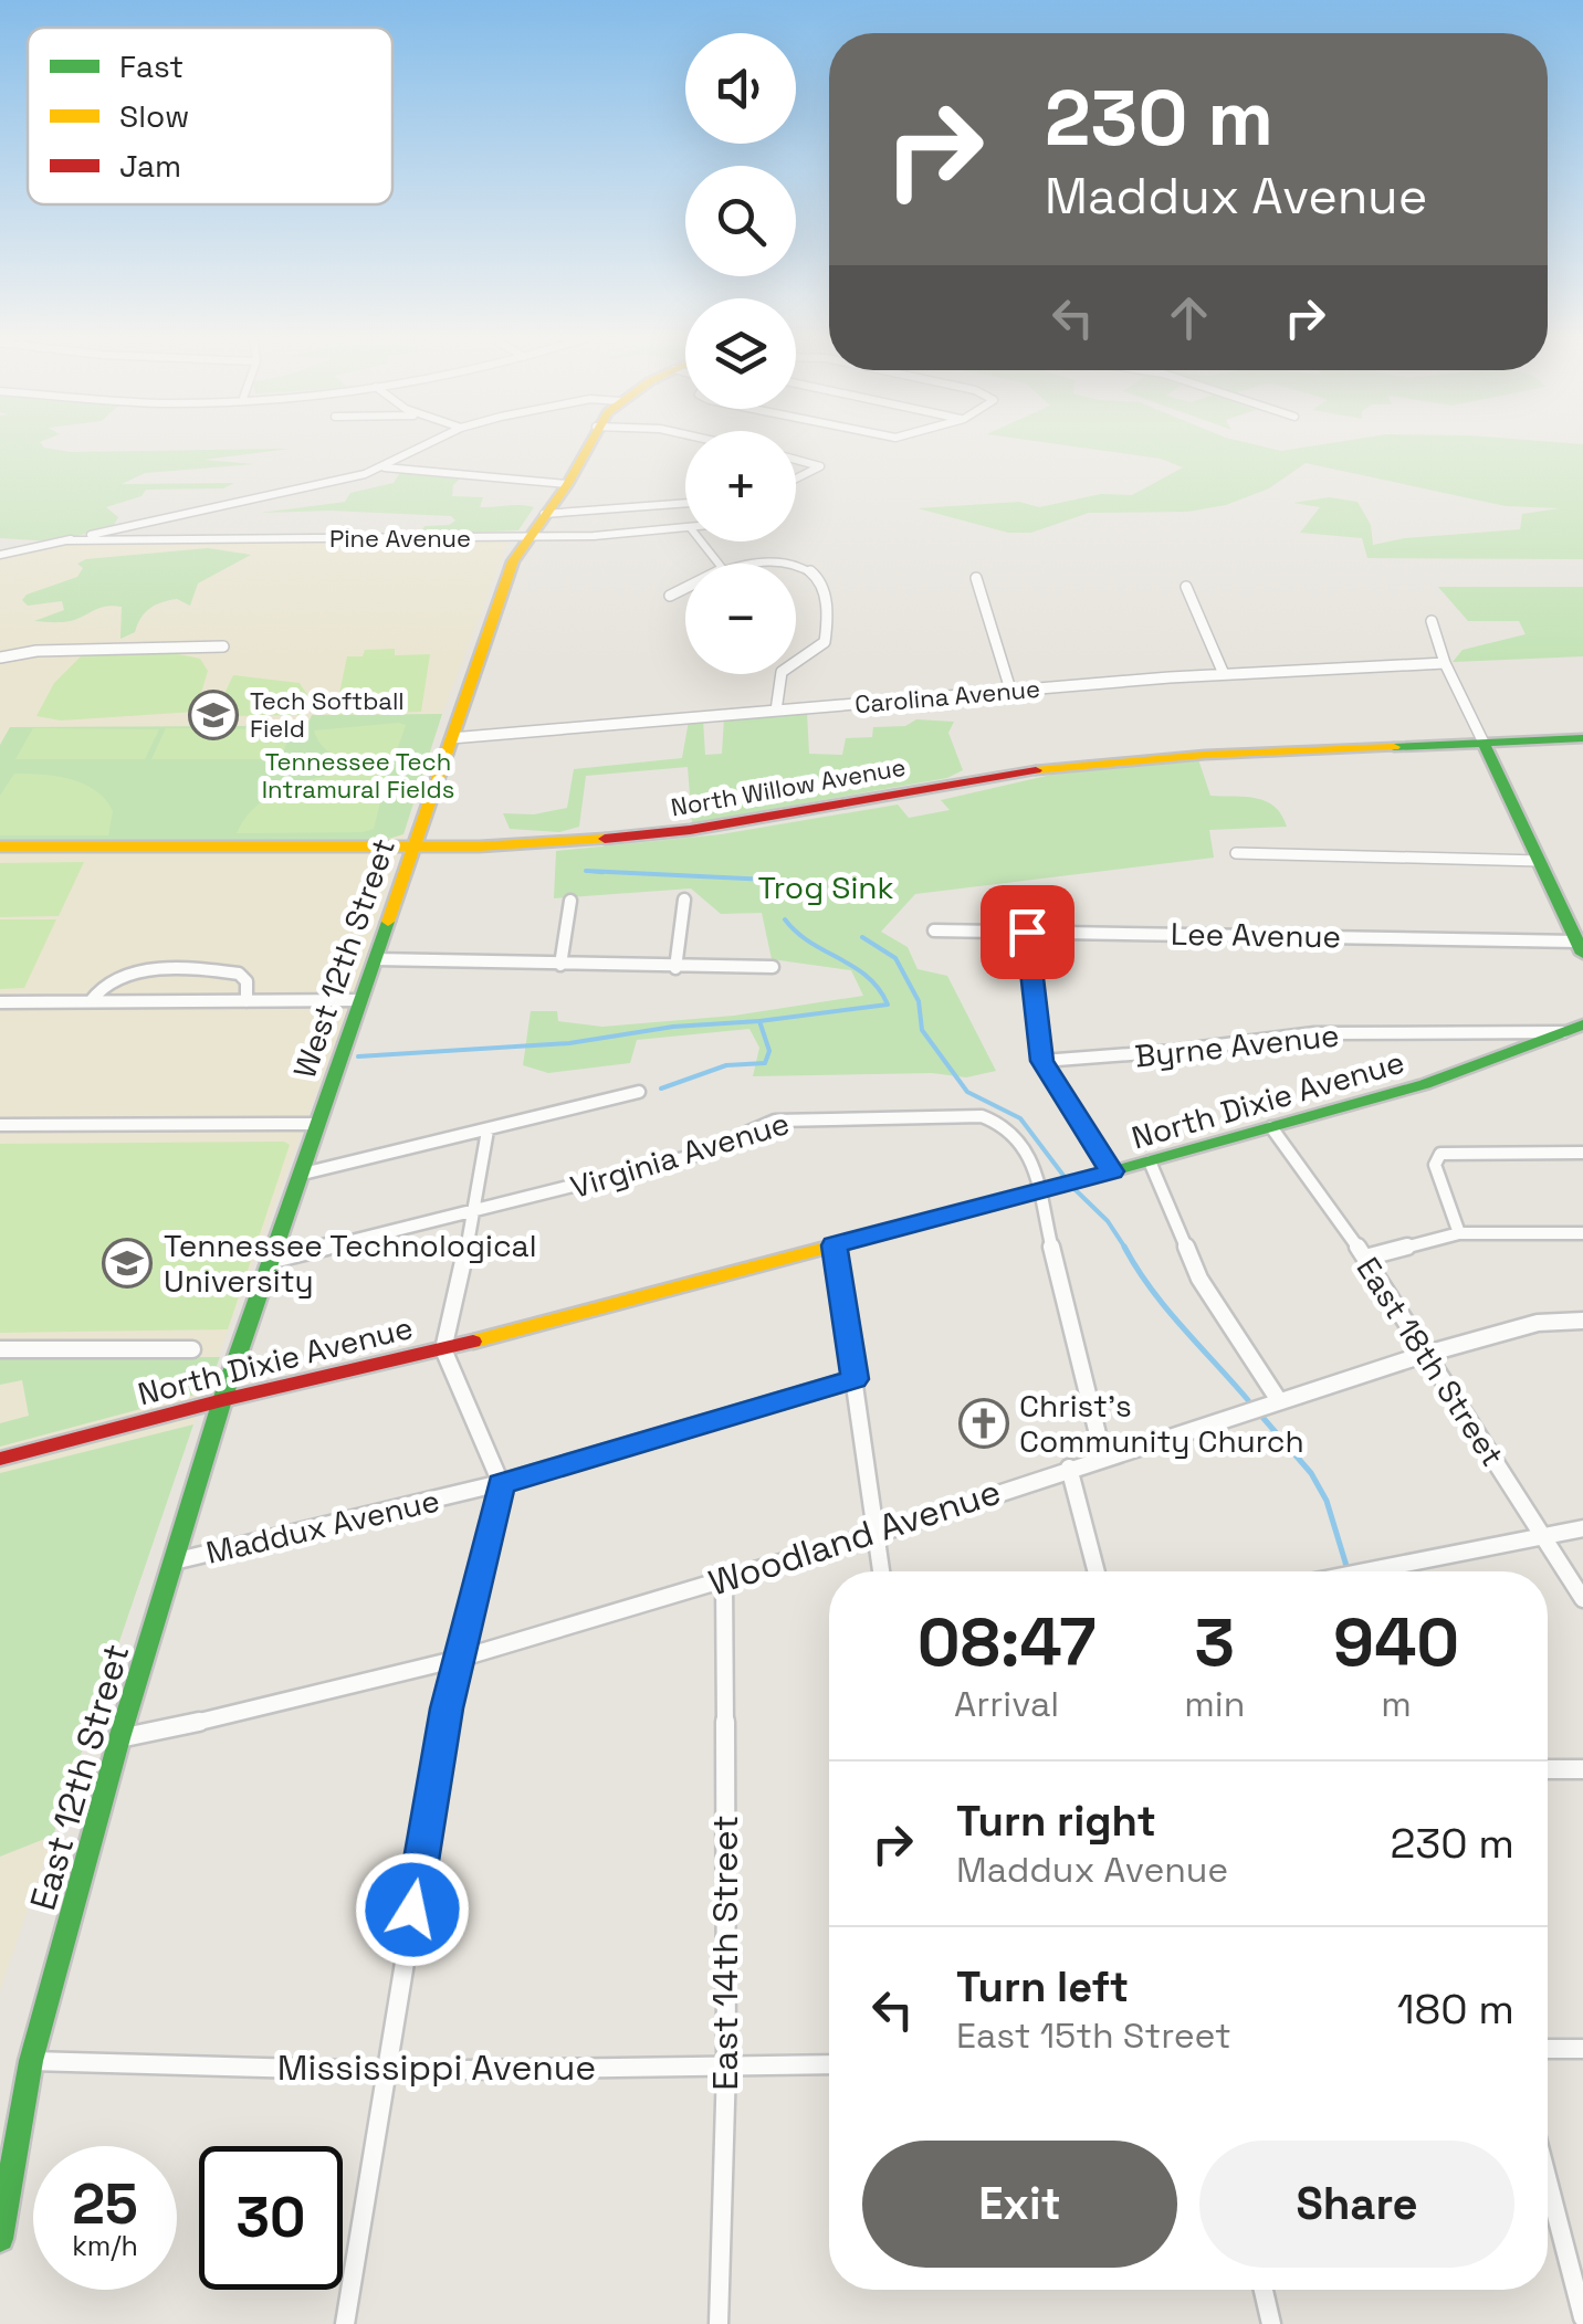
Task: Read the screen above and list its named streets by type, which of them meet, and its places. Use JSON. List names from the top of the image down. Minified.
{"streets":{"main road":["North Willow Avenue","West 12th Street","North Dixie Avenue","East 12th Street"],"street":["Pine Avenue","Carolina Avenue","Lee Avenue","Byrne Avenue","Virginia Avenue","East 18th Street","Maddux Avenue","Woodland Avenue","East 14th Street","Mississippi Avenue"]},"crossings":[["Pine Avenue","West 12th Street"],["Carolina Avenue","West 12th Street"],["North Willow Avenue","West 12th Street"],["West 12th Street","North Dixie Avenue"],["West 12th Street","Virginia Avenue"],["West 12th Street","East 12th Street"],["Byrne Avenue","North Dixie Avenue"],["North Dixie Avenue","Virginia Avenue"],["North Dixie Avenue","East 18th Street"],["North Dixie Avenue","East 12th Street"],["East 18th Street","Woodland Avenue"],["Maddux Avenue","East 12th Street"],["Woodland Avenue","East 12th Street"],["Woodland Avenue","East 14th Street"],["East 12th Street","Mississippi Avenue"],["East 14th Street","Mississippi Avenue"]],"parks":["Tennessee Tech Intramural Fields","Trog Sink"],"places":{"school or university":["Tech Softball Field","Tennessee Technological University"],"church":["Christ's Community Church"]},"legend":["Fast","Slow","Jam"],"page":{"map_buttons":["+","−"],"turn":["230 m","Maddux Avenue"],"eta":["08:47","Arrival","3","min","940","m"],"list":[{"name":"Turn right","note":"Maddux Avenue","value":"230 m"},{"name":"Turn left","note":"East 15th Street","value":"180 m"}],"buttons":["Exit","Share"],"speed":"25 km/h","limit":"30"}}
